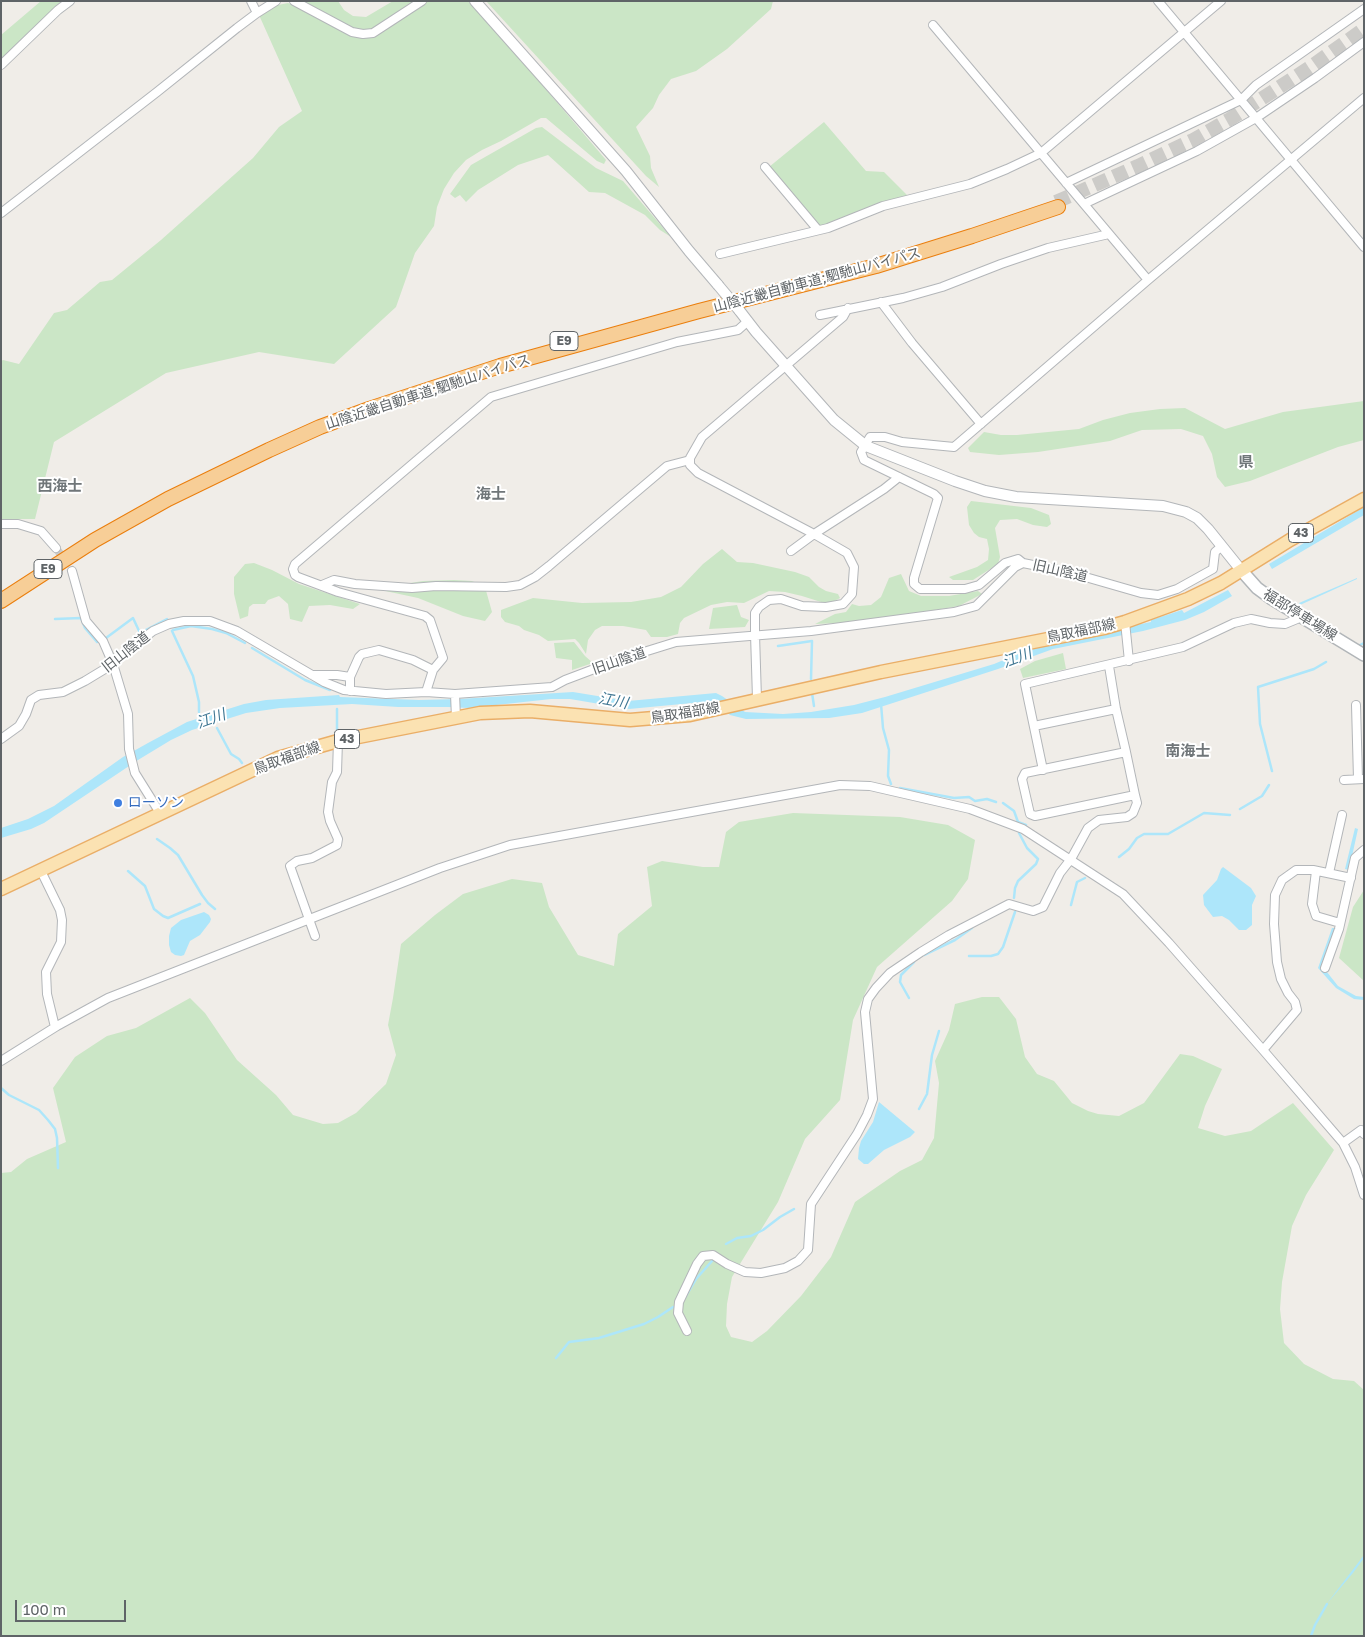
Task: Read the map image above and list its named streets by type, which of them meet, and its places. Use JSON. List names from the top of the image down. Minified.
{"streets":{"highway":["山陰近畿自動車道;駟馳山バイパス","E9"],"main road":["43","福部停車場線","鳥取福部線"],"street":["旧山陰道"]},"crossings":[["福部停車場線","鳥取福部線"]],"districts":["県","西海士","海士","南海士"],"water":["江川"],"places":["ローソン"],"scale_bar":"100 m"}
